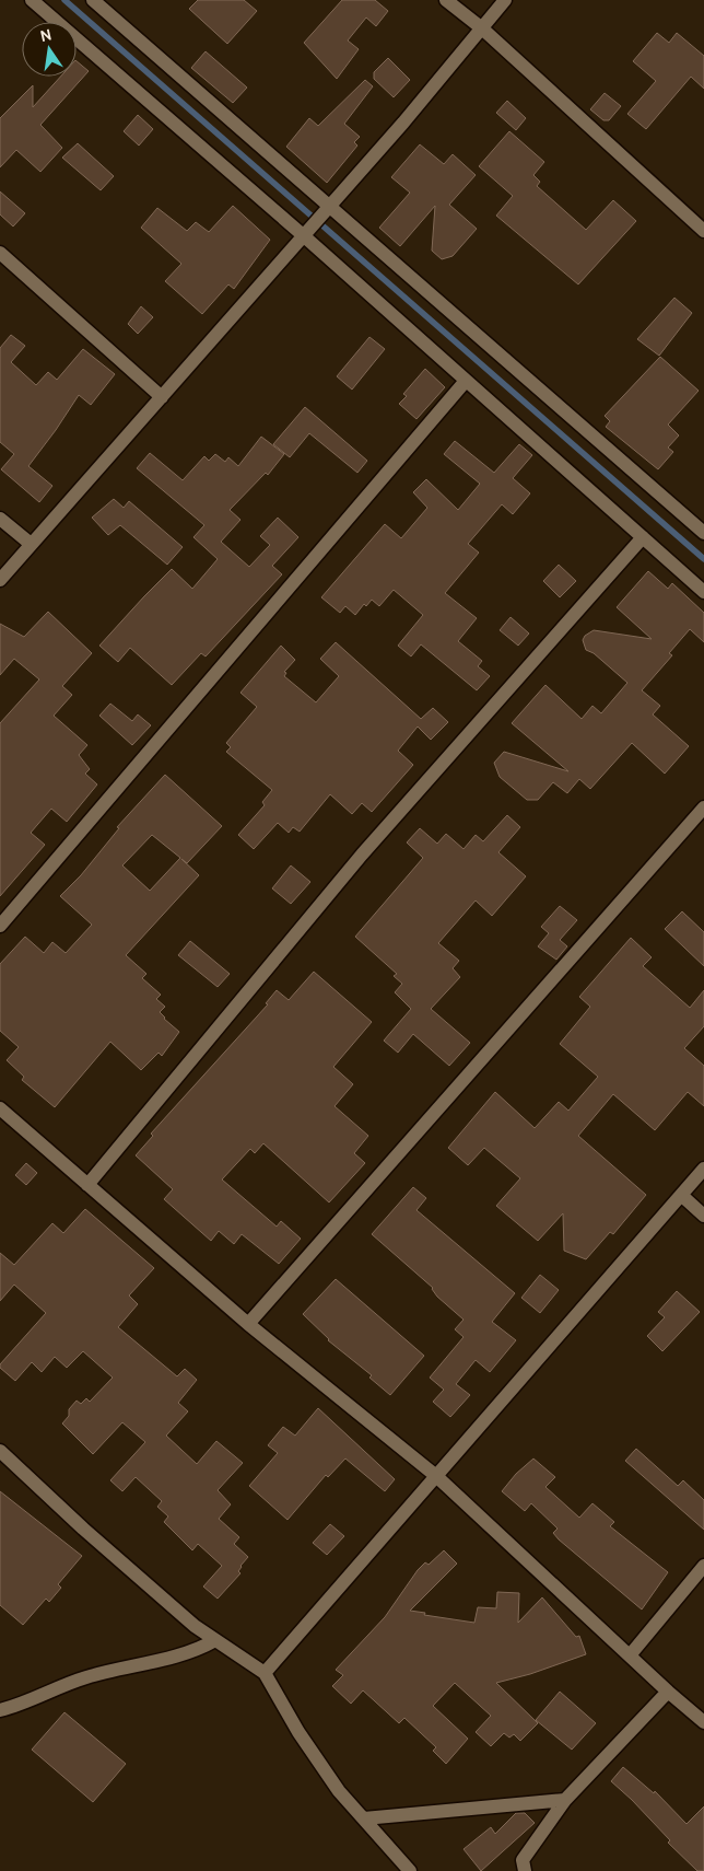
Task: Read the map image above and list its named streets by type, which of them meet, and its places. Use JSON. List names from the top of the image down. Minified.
{"north":"top"}
